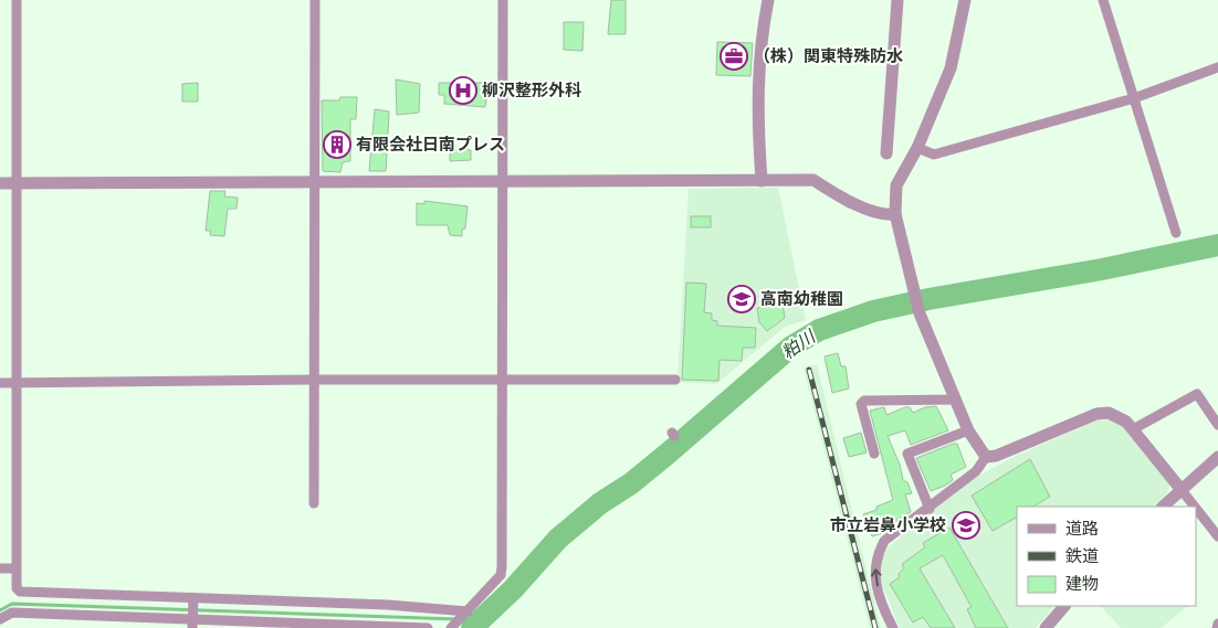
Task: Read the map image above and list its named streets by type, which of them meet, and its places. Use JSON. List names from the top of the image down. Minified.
{"water":["粕川"],"places":{"office":["（株）関東特殊防水"],"hospital":["柳沢整形外科"],"building":["有限会社日南プレス"],"school or university":["高南幼稚園","市立岩鼻小学校"]},"legend":["道路","鉄道","建物"]}
